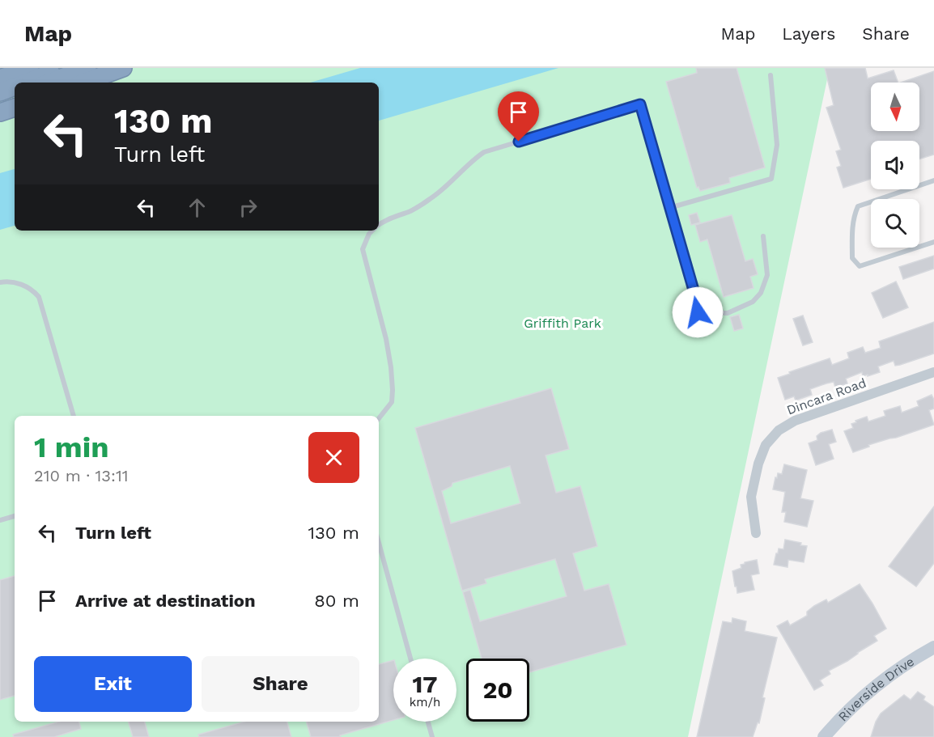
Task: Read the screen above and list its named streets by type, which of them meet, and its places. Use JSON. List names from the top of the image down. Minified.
{"streets":{"main road":["Riverside Drive"],"street":["Dincara Road"]},"parks":["Griffith Park"],"north":"bottom","page":{"header":"Map","nav":["Map","Layers","Share"],"turn":["130 m","Turn left"],"heading":["1 min","210 m · 13:11"],"list":[{"name":"Turn left","value":"130 m"},{"name":"Arrive at destination","value":"80 m"}],"buttons":["Exit","Share"],"speed":"17 km/h","limit":"20"}}
